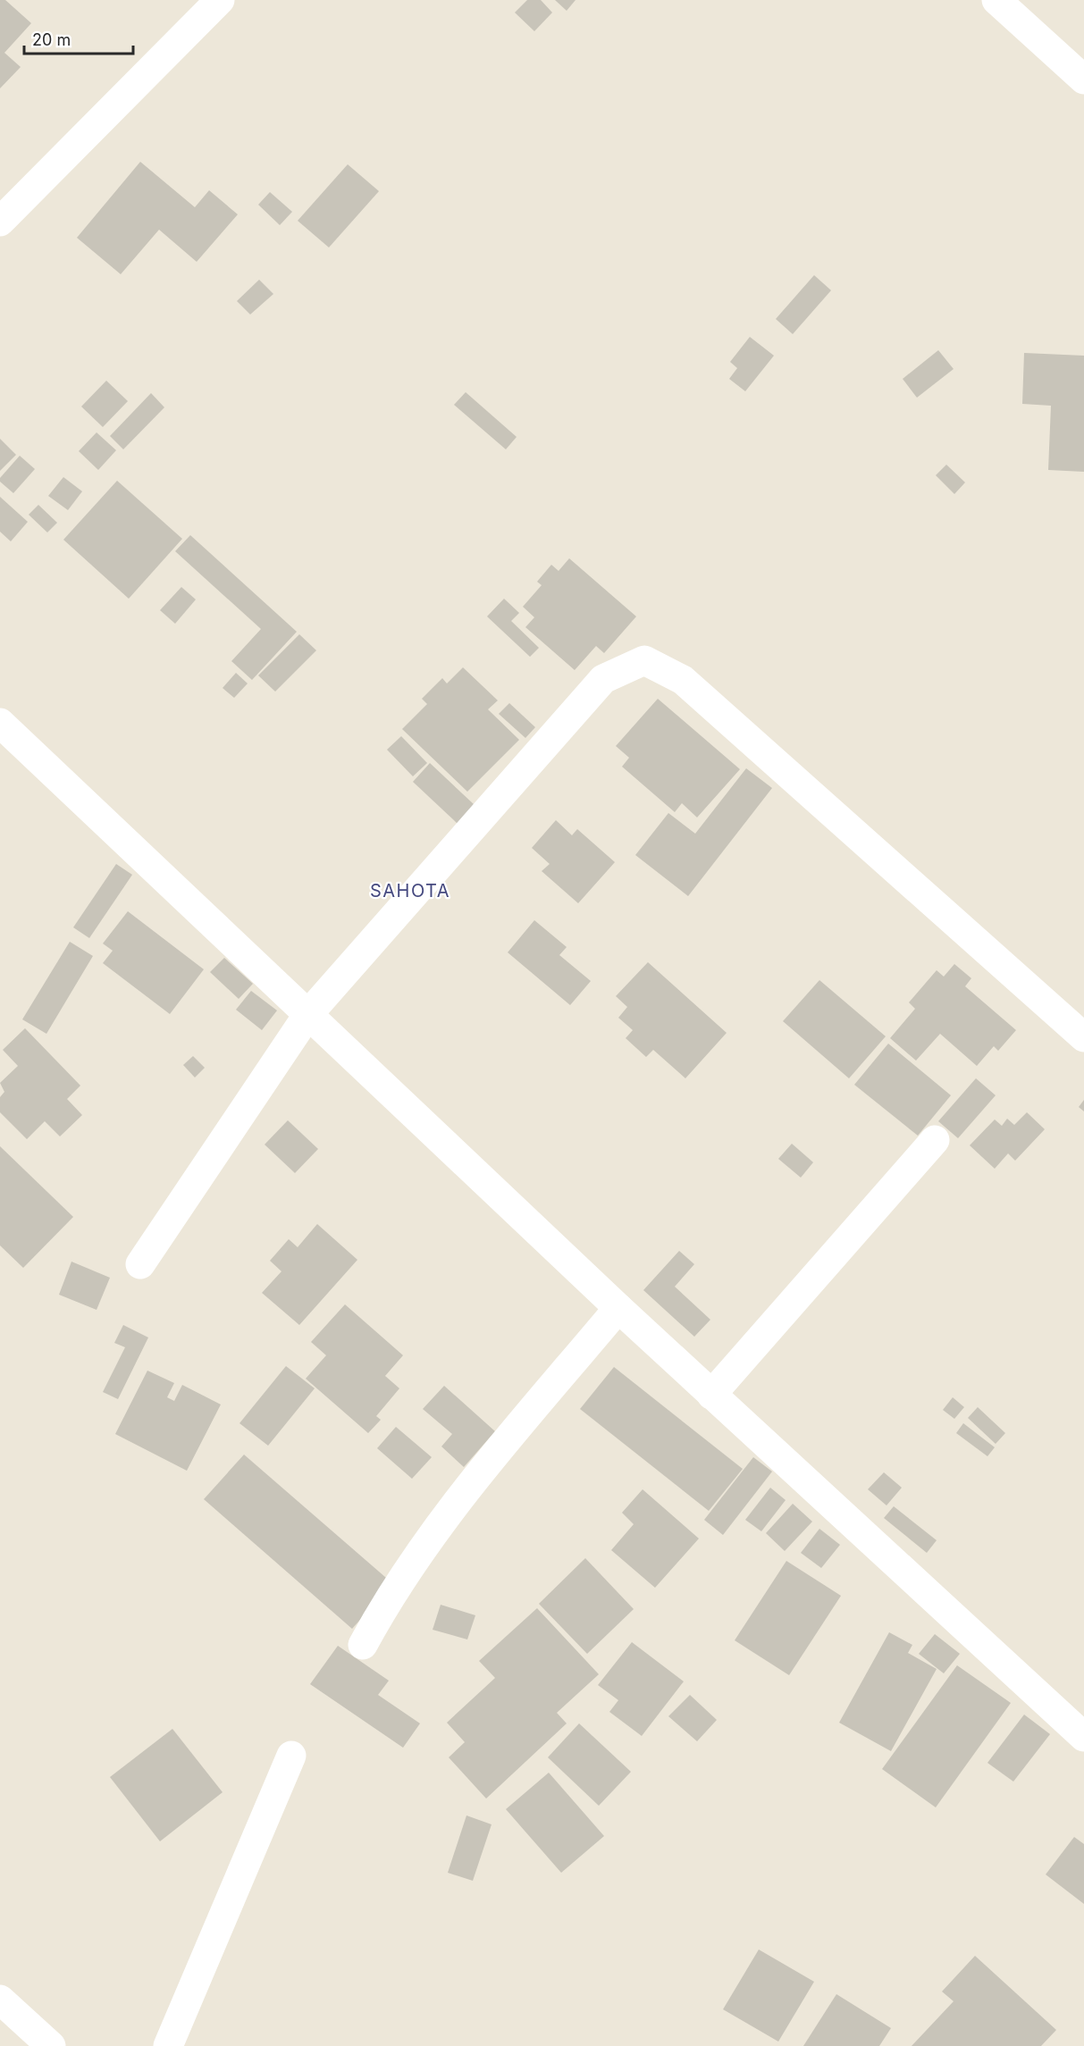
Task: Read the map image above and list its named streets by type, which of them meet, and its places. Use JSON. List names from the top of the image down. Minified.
{"districts":["SAHOTA"],"scale_bar":"20 m"}
